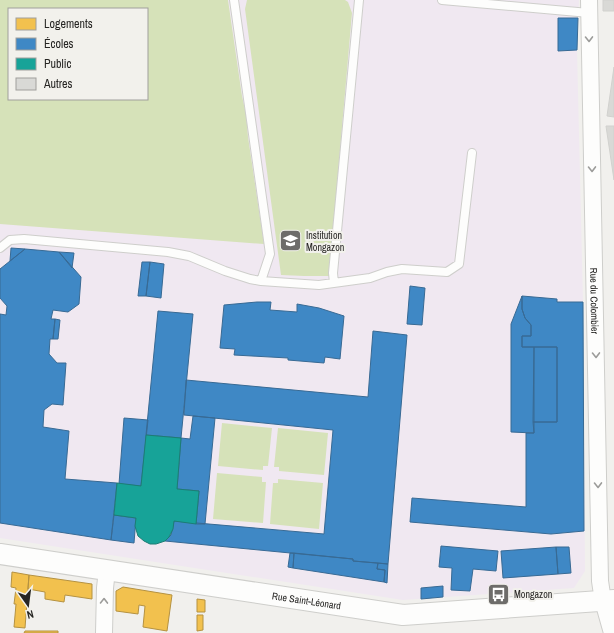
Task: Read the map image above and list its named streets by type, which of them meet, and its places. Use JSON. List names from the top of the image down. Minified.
{"streets":{"street":["Rue du Colombier","Rue Saint-Léonard"]},"crossings":[["Rue du Colombier","Rue Saint-Léonard"]],"one_way":["Rue du Colombier"],"places":{"school or university":["Institution Mongazon"],"bus stop":["Mongazon"]},"legend":["Logements","Écoles","Public","Autres"],"north":"bottom"}
